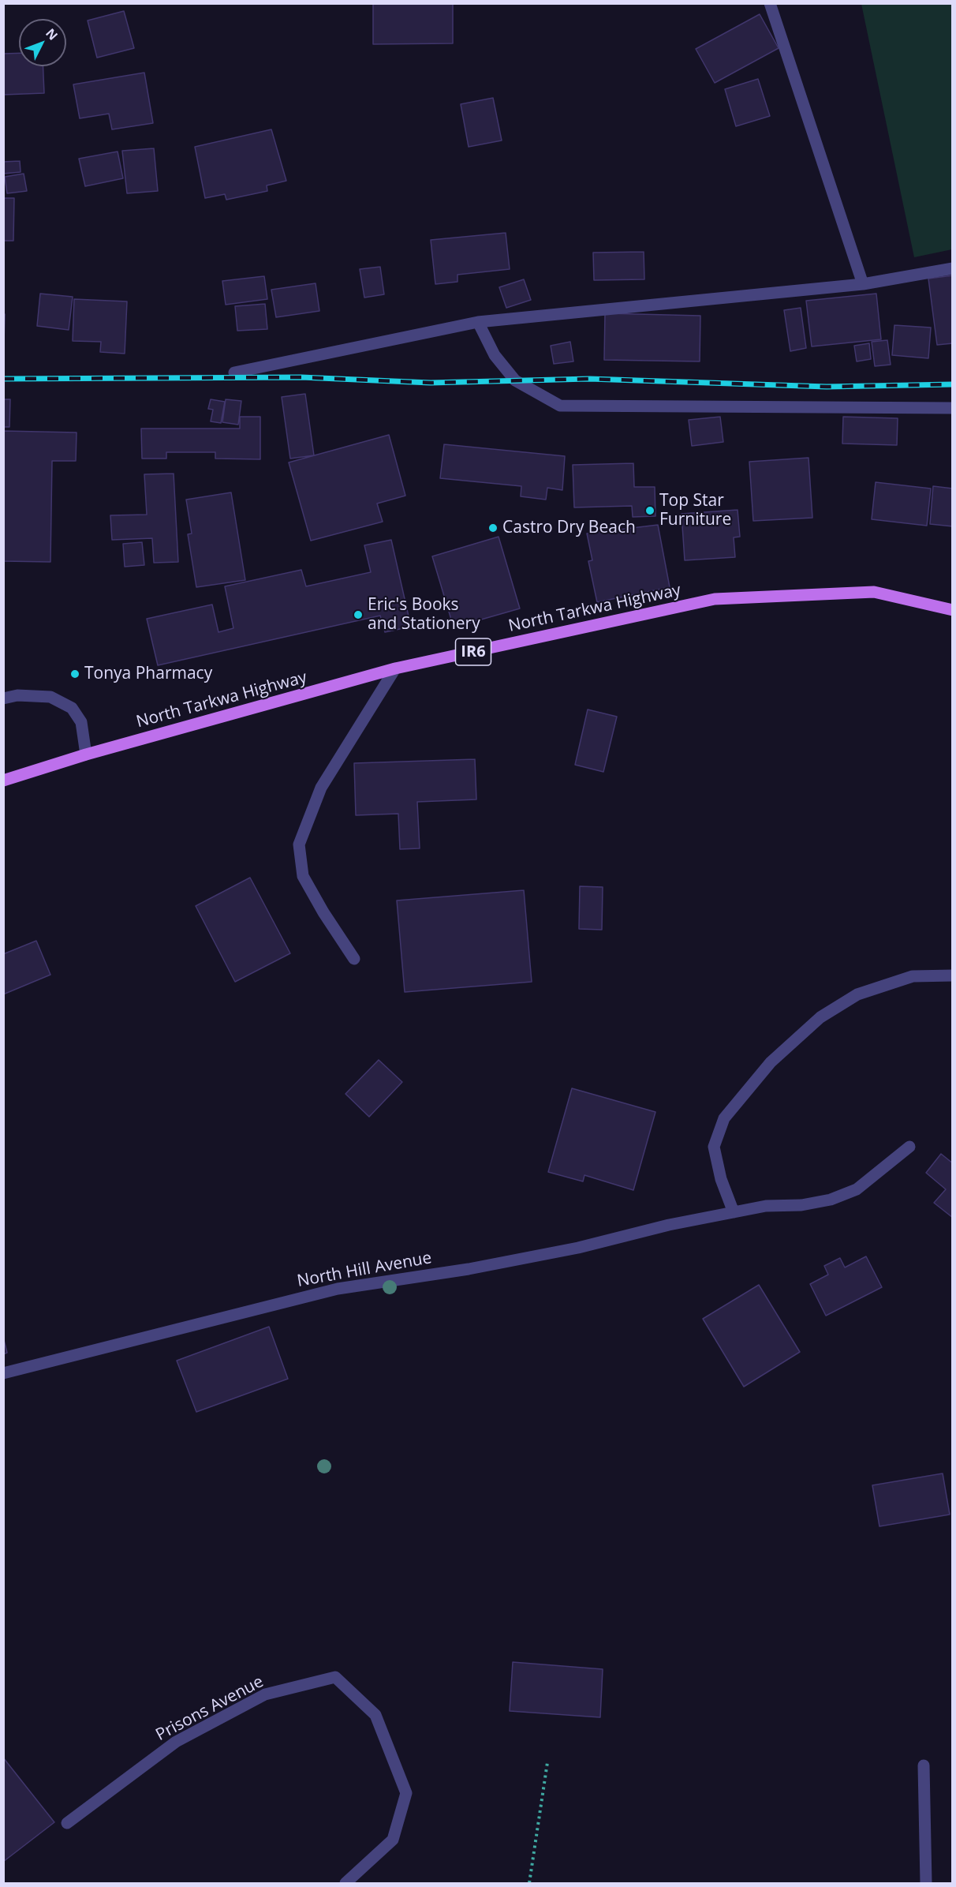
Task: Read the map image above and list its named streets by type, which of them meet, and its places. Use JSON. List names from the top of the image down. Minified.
{"streets":{"main road":["North Tarkwa Highway","IR6"],"street":["North Hill Avenue","Prisons Avenue"]},"places":["Top Star Furniture","Castro Dry Beach","Eric's Books and Stationery","Tonya Pharmacy"],"north":"top right"}
